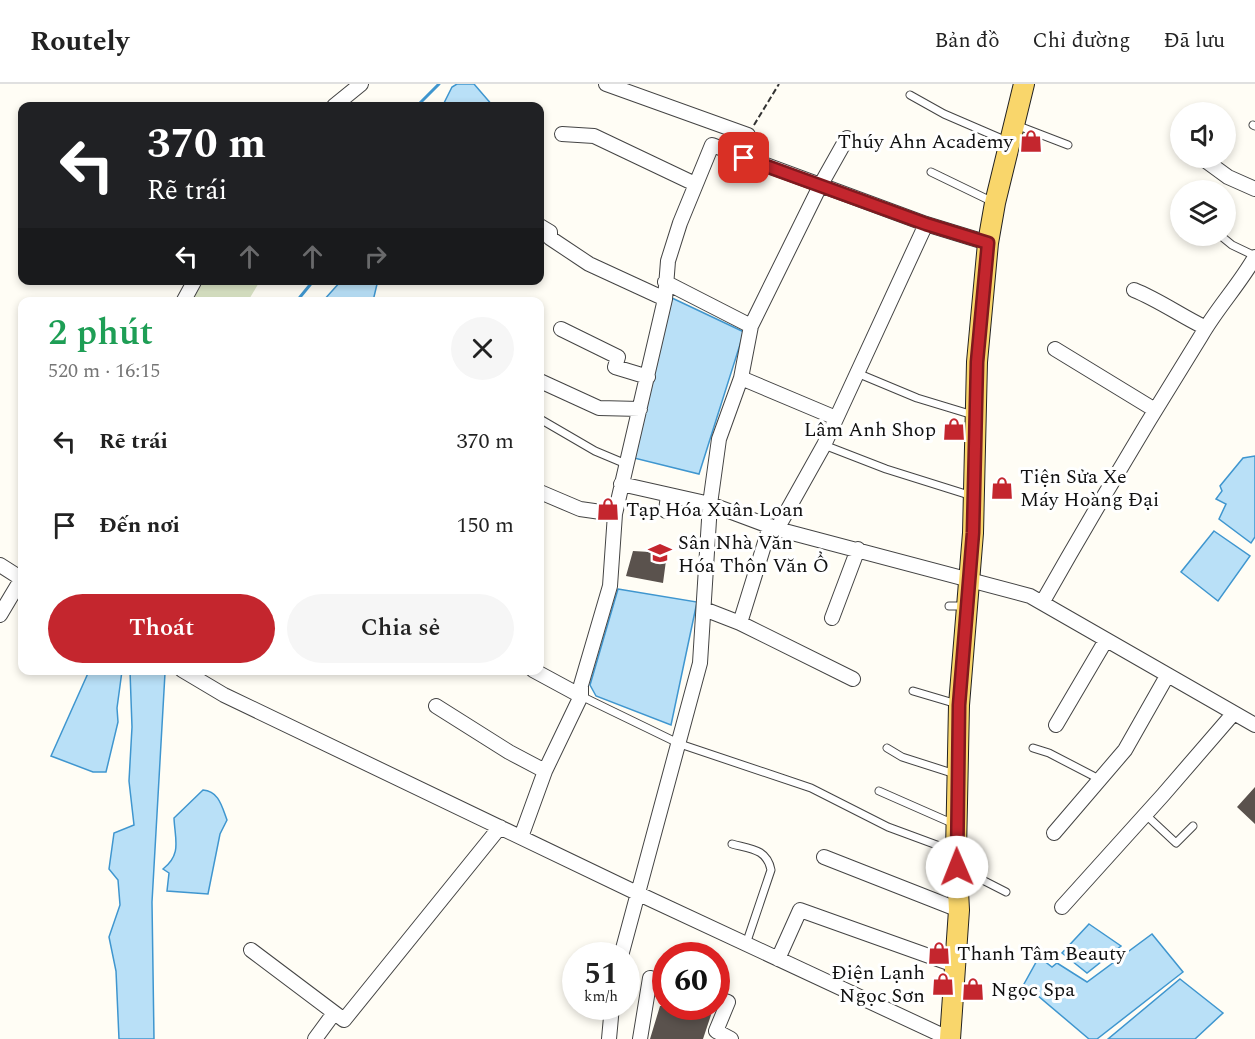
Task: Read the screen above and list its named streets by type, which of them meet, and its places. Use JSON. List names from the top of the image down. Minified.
{"places":{"shop":["Thúy Ahn Academy","Lâm Anh Shop","Tiện Sửa Xe Máy Hoàng Đại","Tạp Hóa Xuân Loan","Thanh Tâm Beauty","Điện Lạnh Ngọc Sơn","Ngọc Spa"],"school or university":["Sân Nhà Văn Hóa Thôn Văn Ổ"]},"page":{"header":"Routely","nav":["Bản đồ","Chỉ đường","Đã lưu"],"turn":["370 m","Rẽ trái"],"heading":["2 phút","520 m · 16:15"],"list":[{"name":"Rẽ trái","value":"370 m"},{"name":"Đến nơi","value":"150 m"}],"buttons":["Thoát","Chia sẻ"],"speed":"51 km/h","limit":"60"}}
